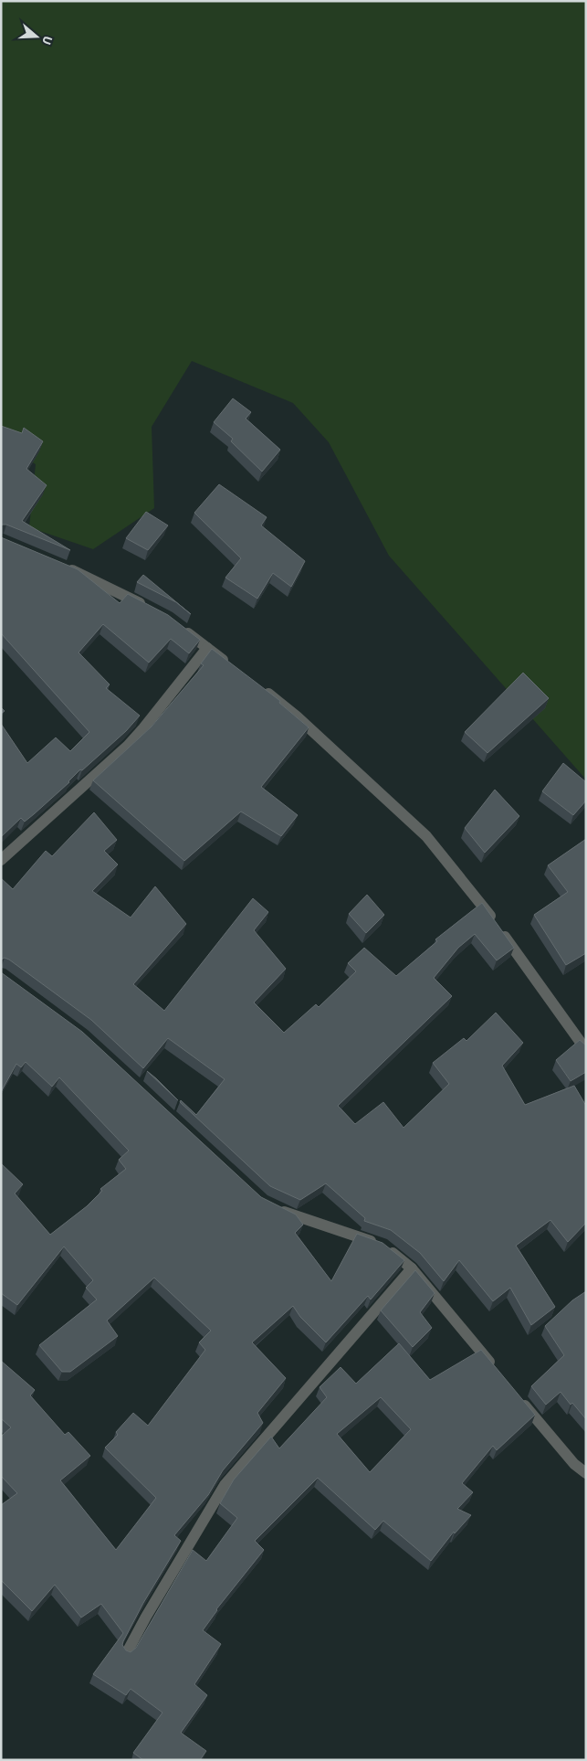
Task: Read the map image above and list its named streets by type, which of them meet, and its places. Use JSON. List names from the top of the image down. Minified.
{"north":"right"}
